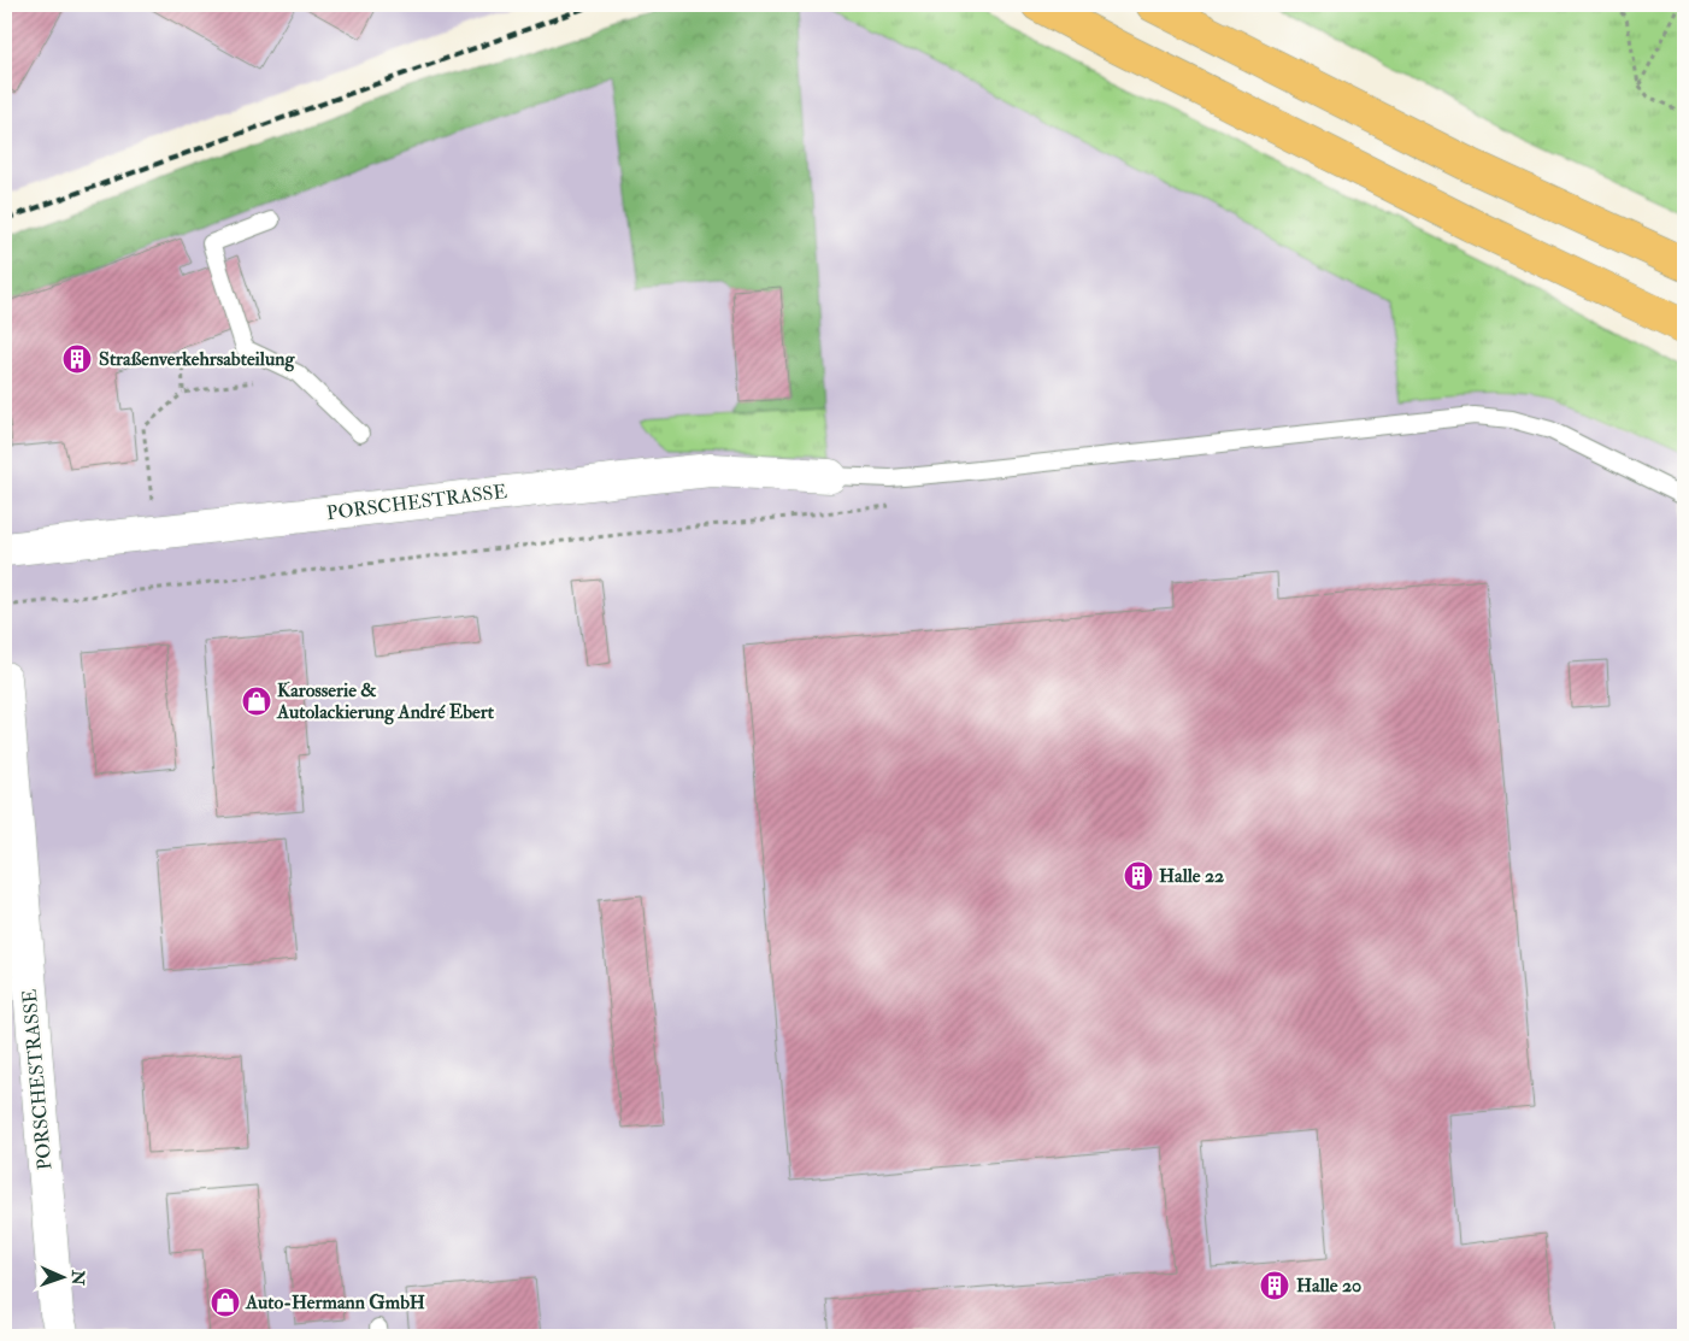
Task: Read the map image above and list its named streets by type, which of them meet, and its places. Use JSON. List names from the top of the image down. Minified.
{"streets":{"street":["PORSCHESTRASSE"]},"places":{"building":["Straßenverkehrsabteilung","Halle 22","Halle 20"],"shop":["Karosserie & Autolackierung André Ebert","Auto-Hermann GmbH"]},"north":"right"}
